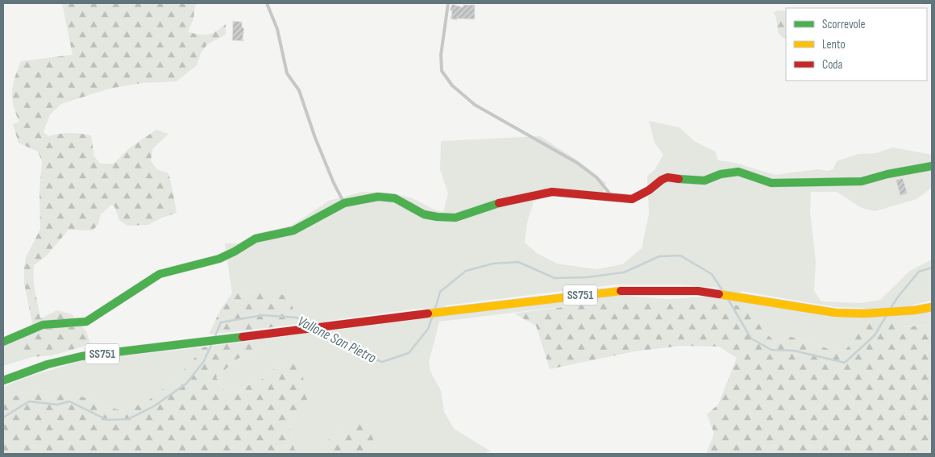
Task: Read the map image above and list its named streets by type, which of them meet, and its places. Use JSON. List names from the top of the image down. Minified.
{"streets":{"street":["SS751"]},"water":["Vallone San Pietro"],"legend":["Scorrevole","Lento","Coda"]}
